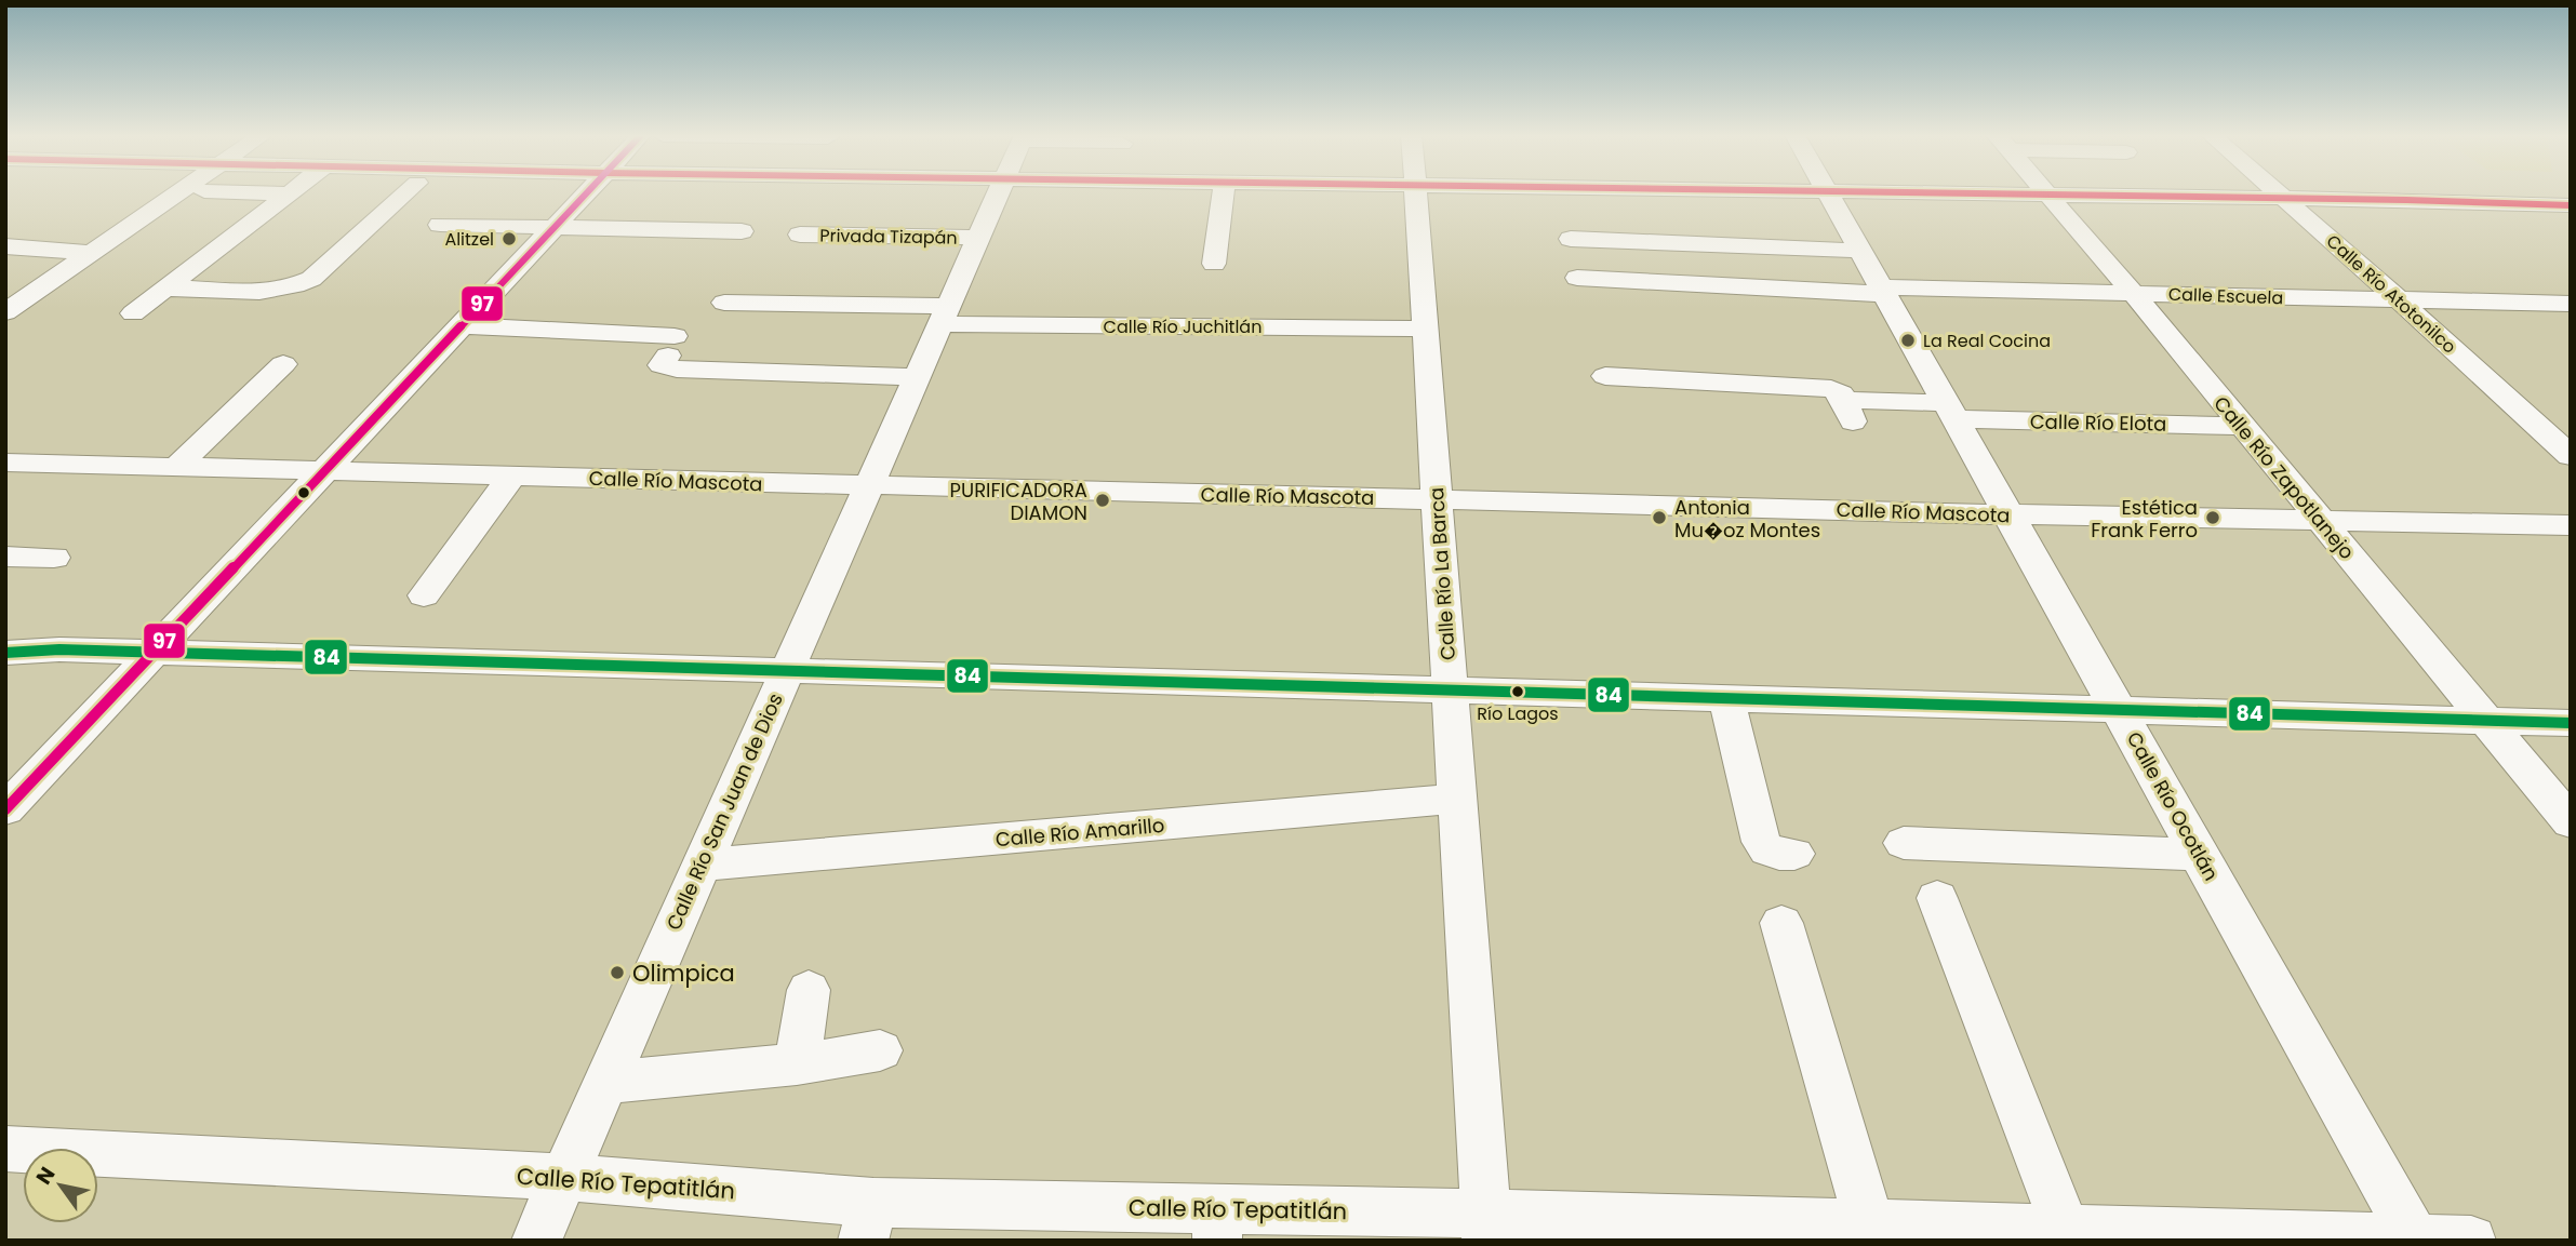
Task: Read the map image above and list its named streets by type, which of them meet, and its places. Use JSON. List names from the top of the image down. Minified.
{"streets":{"street":["Privada Tizapán","Calle Río Atotonilco","Calle Escuela","Calle Río Juchitlán","Calle Río Elota","Calle Río Zapotlanejo","Calle Río Mascota","Calle Río La Barca","Calle Río Ocotlán","Calle Río San Juan de Dios","Calle Río Amarillo","Calle Río Tepatitlán"]},"crossings":[["Privada Tizapán","Calle Río San Juan de Dios"],["Calle Río Atotonilco","Calle Escuela"],["Calle Escuela","Calle Río Zapotlanejo"],["Calle Escuela","Calle Río Ocotlán"],["Calle Río Juchitlán","Calle Río La Barca"],["Calle Río Juchitlán","Calle Río San Juan de Dios"],["Calle Río Elota","Calle Río Zapotlanejo"],["Calle Río Elota","Calle Río Ocotlán"],["Calle Río Zapotlanejo","Calle Río Mascota"],["Calle Río Mascota","Calle Río La Barca"],["Calle Río Mascota","Calle Río Ocotlán"],["Calle Río Mascota","Calle Río San Juan de Dios"],["Calle Río La Barca","Calle Río Amarillo"],["Calle Río La Barca","Calle Río Tepatitlán"],["Calle Río Ocotlán","Calle Río Tepatitlán"],["Calle Río San Juan de Dios","Calle Río Amarillo"],["Calle Río San Juan de Dios","Calle Río Tepatitlán"]],"places":["Alitzel","La Real Cocina","PURIFICADORA DIAMON","Antonia Mu�oz Montes","Estética Frank Ferro","Río Lagos","Olimpica"],"lines":["transit line 97","transit line 84"],"north":"top left"}
